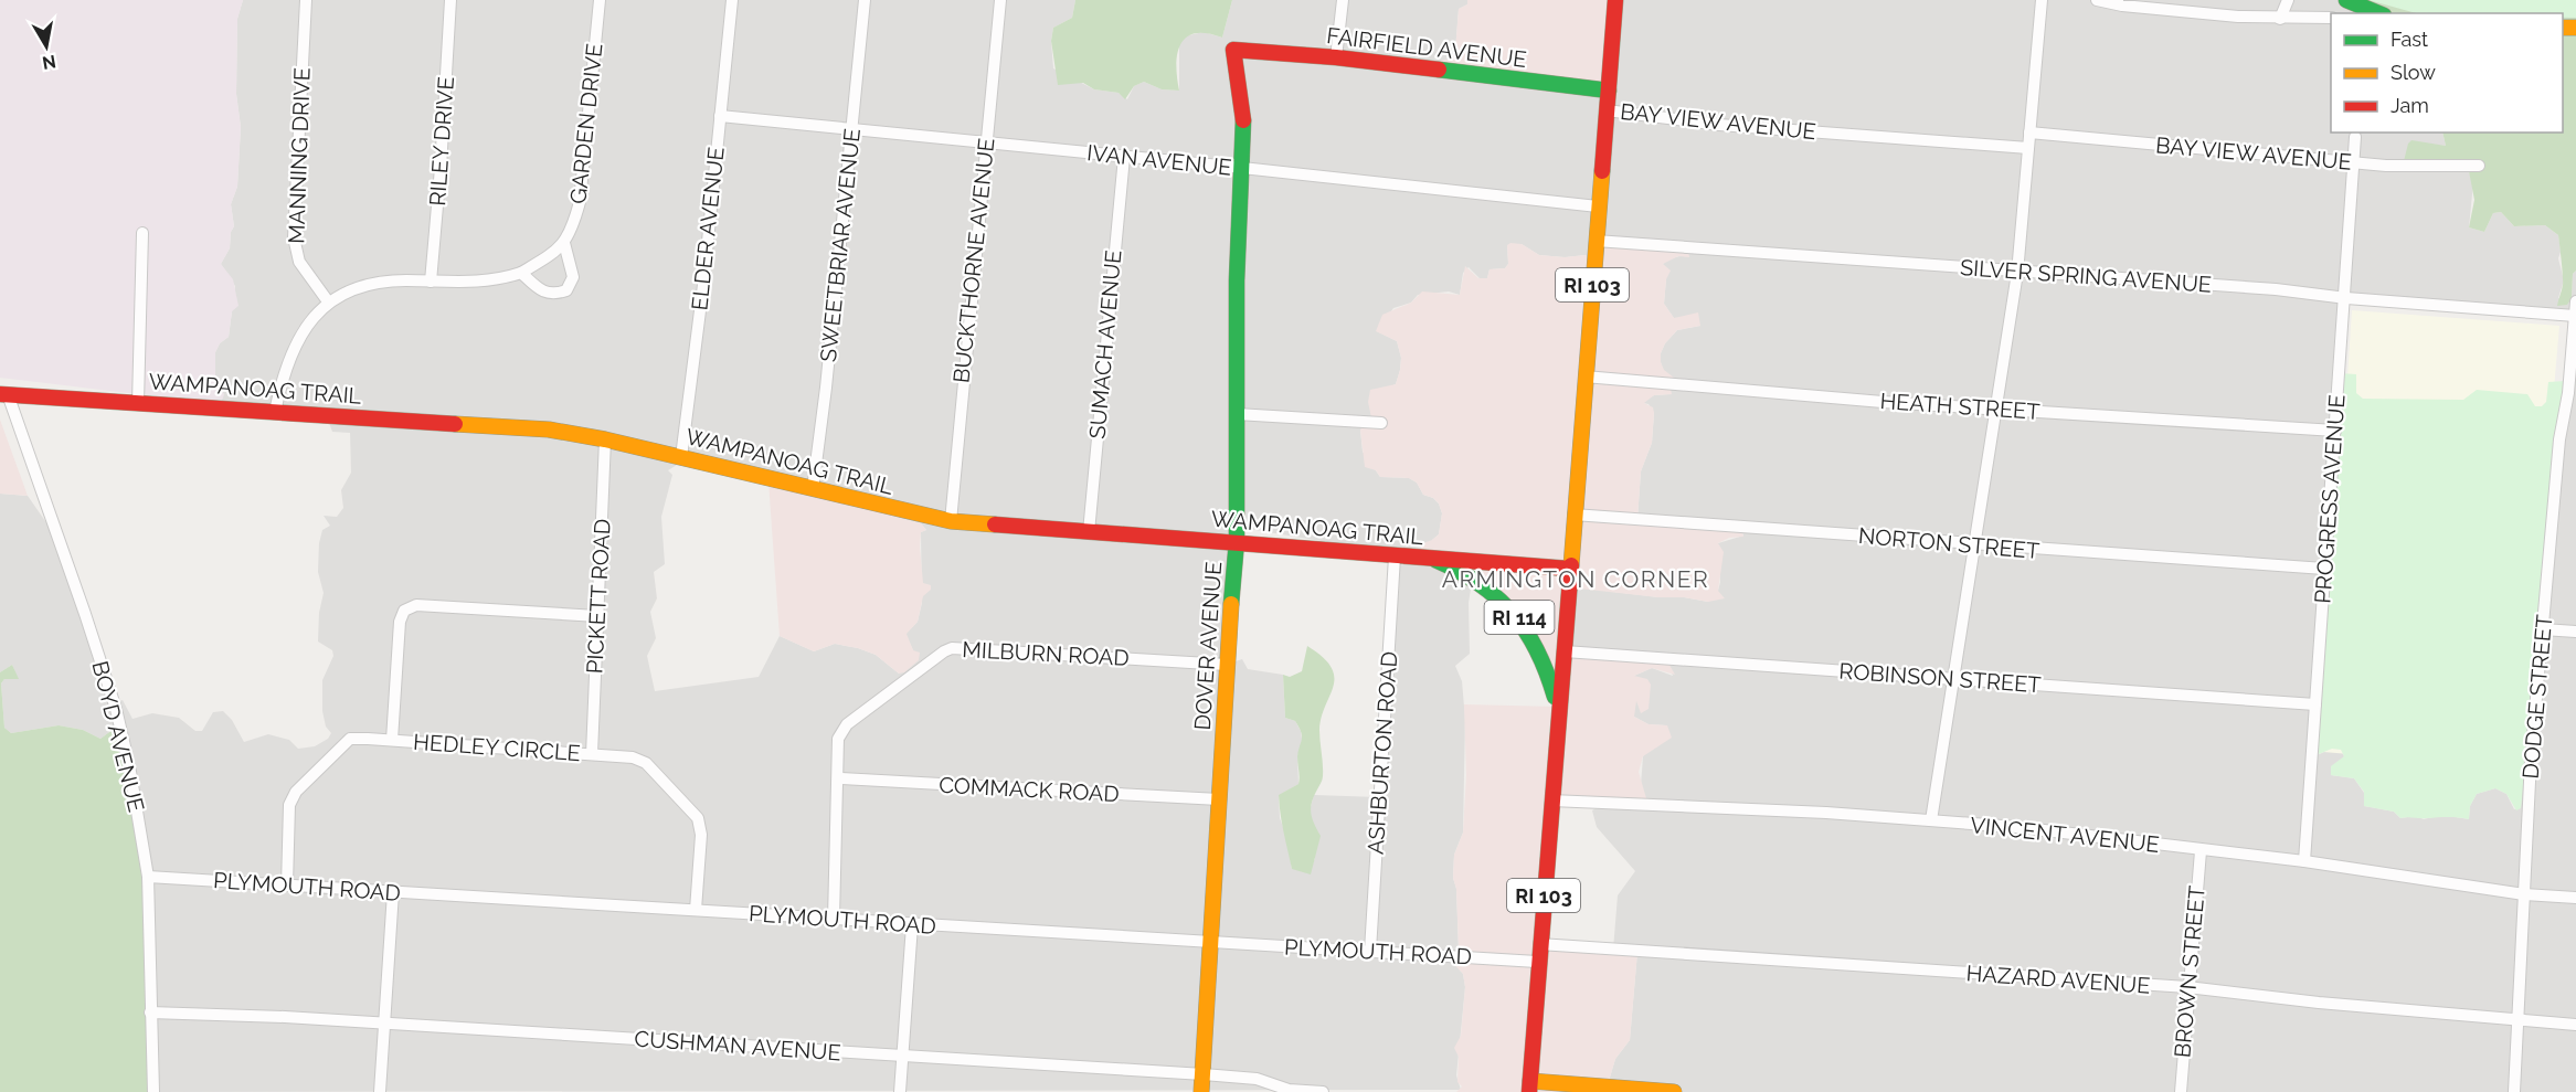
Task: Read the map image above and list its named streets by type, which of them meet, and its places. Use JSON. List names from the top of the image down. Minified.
{"streets":{"main road":["FAIRFIELD AVENUE","RI 103","WAMPANOAG TRAIL","RI 114","DOVER AVENUE"],"street":["BAY VIEW AVENUE","GARDEN DRIVE","RILEY DRIVE","MANNING DRIVE","IVAN AVENUE","ELDER AVENUE","SWEETBRIAR AVENUE","BUCKTHORNE AVENUE","SILVER SPRING AVENUE","SUMACH AVENUE","HEATH STREET","PROGRESS AVENUE","NORTON STREET","PICKETT ROAD","MILBURN ROAD","ROBINSON STREET","DODGE STREET","BOYD AVENUE","HEDLEY CIRCLE","ASHBURTON ROAD","COMMACK ROAD","VINCENT AVENUE","PLYMOUTH ROAD","BROWN STREET","HAZARD AVENUE","CUSHMAN AVENUE"]},"crossings":[["FAIRFIELD AVENUE","RI 103"],["FAIRFIELD AVENUE","DOVER AVENUE"],["BAY VIEW AVENUE","RI 103"],["BAY VIEW AVENUE","PROGRESS AVENUE"],["IVAN AVENUE","ELDER AVENUE"],["IVAN AVENUE","SWEETBRIAR AVENUE"],["IVAN AVENUE","BUCKTHORNE AVENUE"],["IVAN AVENUE","RI 103"],["IVAN AVENUE","SUMACH AVENUE"],["IVAN AVENUE","DOVER AVENUE"],["ELDER AVENUE","WAMPANOAG TRAIL"],["SWEETBRIAR AVENUE","WAMPANOAG TRAIL"],["BUCKTHORNE AVENUE","WAMPANOAG TRAIL"],["SILVER SPRING AVENUE","RI 103"],["SILVER SPRING AVENUE","PROGRESS AVENUE"],["SILVER SPRING AVENUE","DODGE STREET"],["RI 103","WAMPANOAG TRAIL"],["RI 103","HEATH STREET"],["RI 103","NORTON STREET"],["RI 103","RI 114"],["RI 103","ROBINSON STREET"],["RI 103","VINCENT AVENUE"],["RI 103","PLYMOUTH ROAD"],["RI 103","HAZARD AVENUE"],["SUMACH AVENUE","WAMPANOAG TRAIL"],["WAMPANOAG TRAIL","PICKETT ROAD"],["WAMPANOAG TRAIL","RI 114"],["WAMPANOAG TRAIL","DOVER AVENUE"],["WAMPANOAG TRAIL","BOYD AVENUE"],["WAMPANOAG TRAIL","ASHBURTON ROAD"],["HEATH STREET","PROGRESS AVENUE"],["PROGRESS AVENUE","NORTON STREET"],["PROGRESS AVENUE","ROBINSON STREET"],["PROGRESS AVENUE","VINCENT AVENUE"],["PICKETT ROAD","HEDLEY CIRCLE"],["DOVER AVENUE","MILBURN ROAD"],["DOVER AVENUE","COMMACK ROAD"],["DOVER AVENUE","PLYMOUTH ROAD"],["DOVER AVENUE","CUSHMAN AVENUE"],["MILBURN ROAD","COMMACK ROAD"],["MILBURN ROAD","PLYMOUTH ROAD"],["DODGE STREET","VINCENT AVENUE"],["DODGE STREET","HAZARD AVENUE"],["BOYD AVENUE","PLYMOUTH ROAD"],["BOYD AVENUE","CUSHMAN AVENUE"],["HEDLEY CIRCLE","PLYMOUTH ROAD"],["ASHBURTON ROAD","PLYMOUTH ROAD"],["VINCENT AVENUE","BROWN STREET"],["BROWN STREET","HAZARD AVENUE"]],"districts":["ARMINGTON CORNER"],"legend":["Fast","Slow","Jam"],"north":"bottom"}
